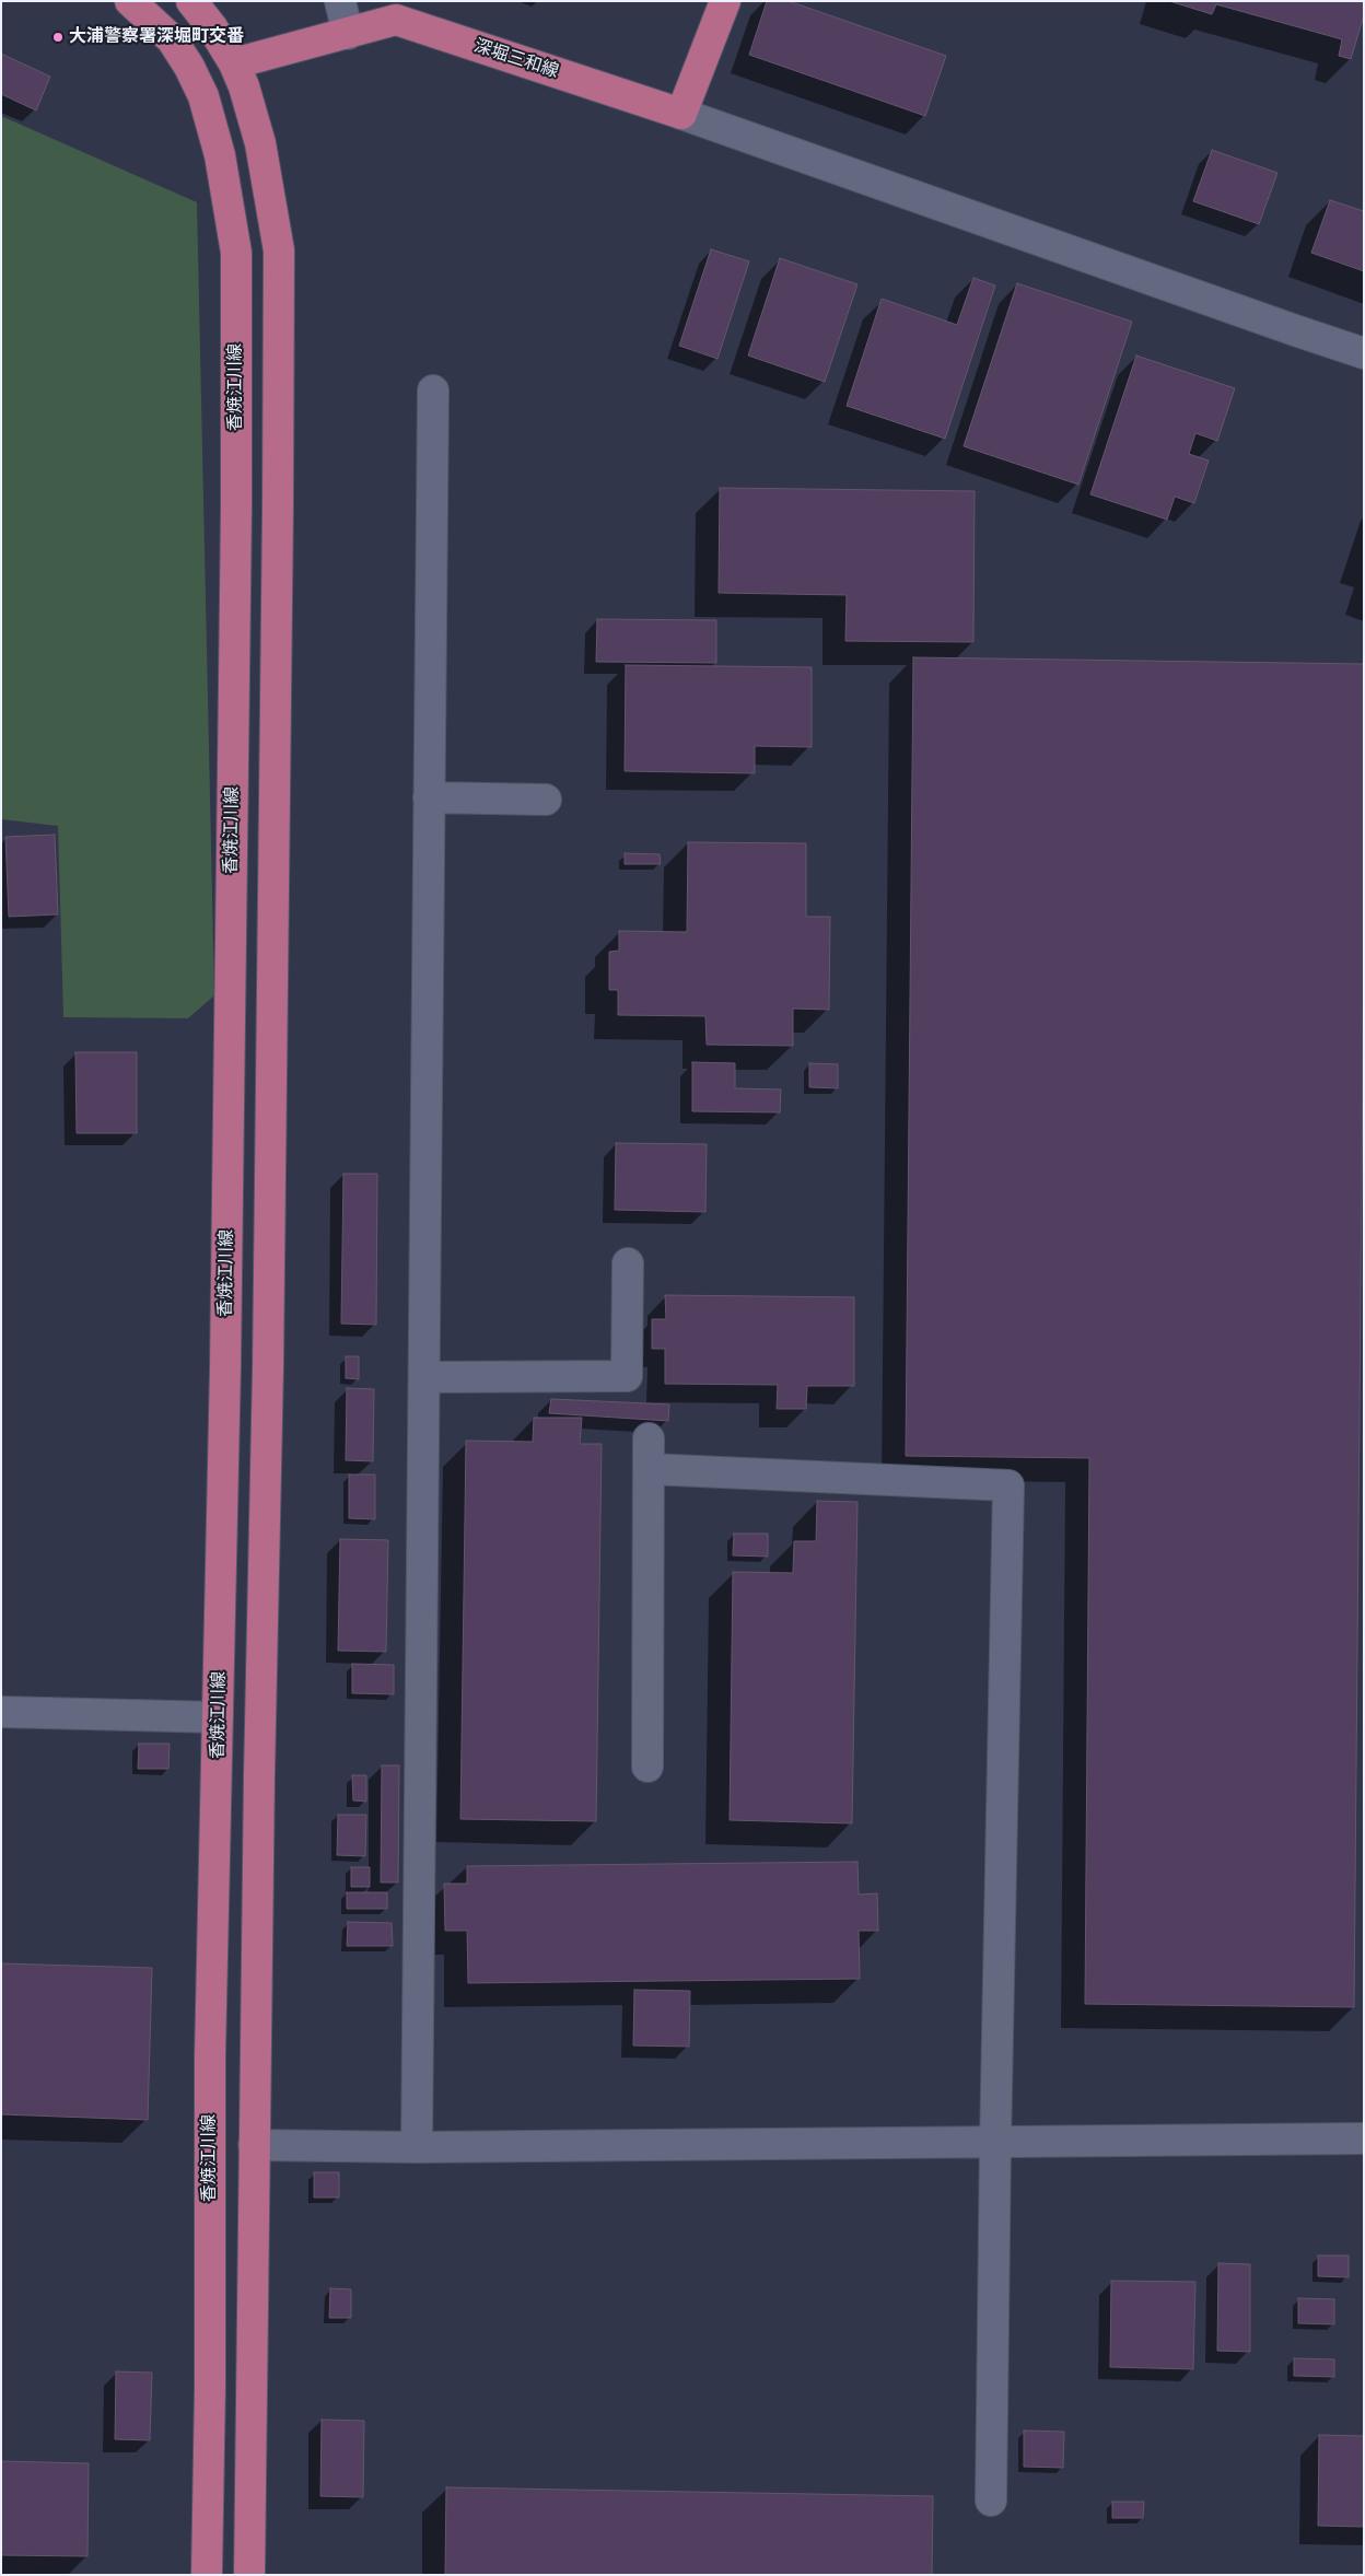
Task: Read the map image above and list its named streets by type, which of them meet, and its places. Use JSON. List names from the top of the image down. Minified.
{"streets":{"main road":["深堀三和線","香焼江川線"]},"places":["大浦警察署深堀町交番"]}
